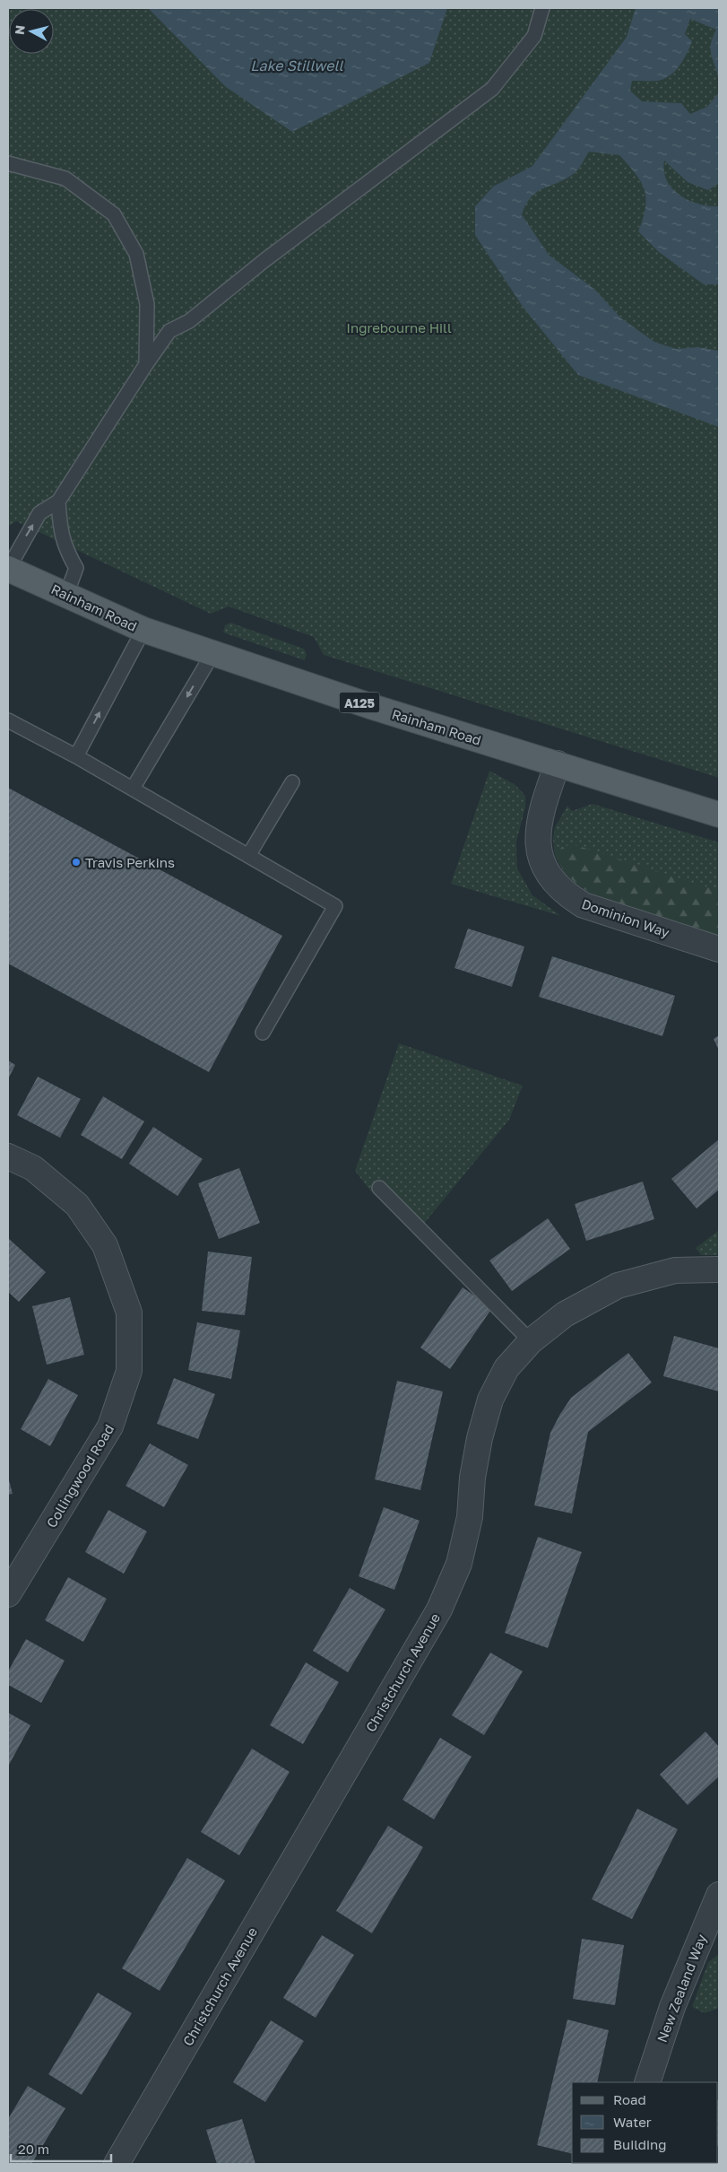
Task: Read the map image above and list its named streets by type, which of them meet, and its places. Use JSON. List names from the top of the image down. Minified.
{"streets":{"main road":["Rainham Road","A125"],"street":["Dominion Way","Collingwood Road","Christchurch Avenue","New Zealand Way"]},"crossings":[["Rainham Road","Dominion Way"]],"water":["Lake Stillwell"],"parks":["Ingrebourne Hill"],"places":["Travis Perkins"],"legend":["Road","Water","Building"],"scale_bar":"20 m","north":"left"}
